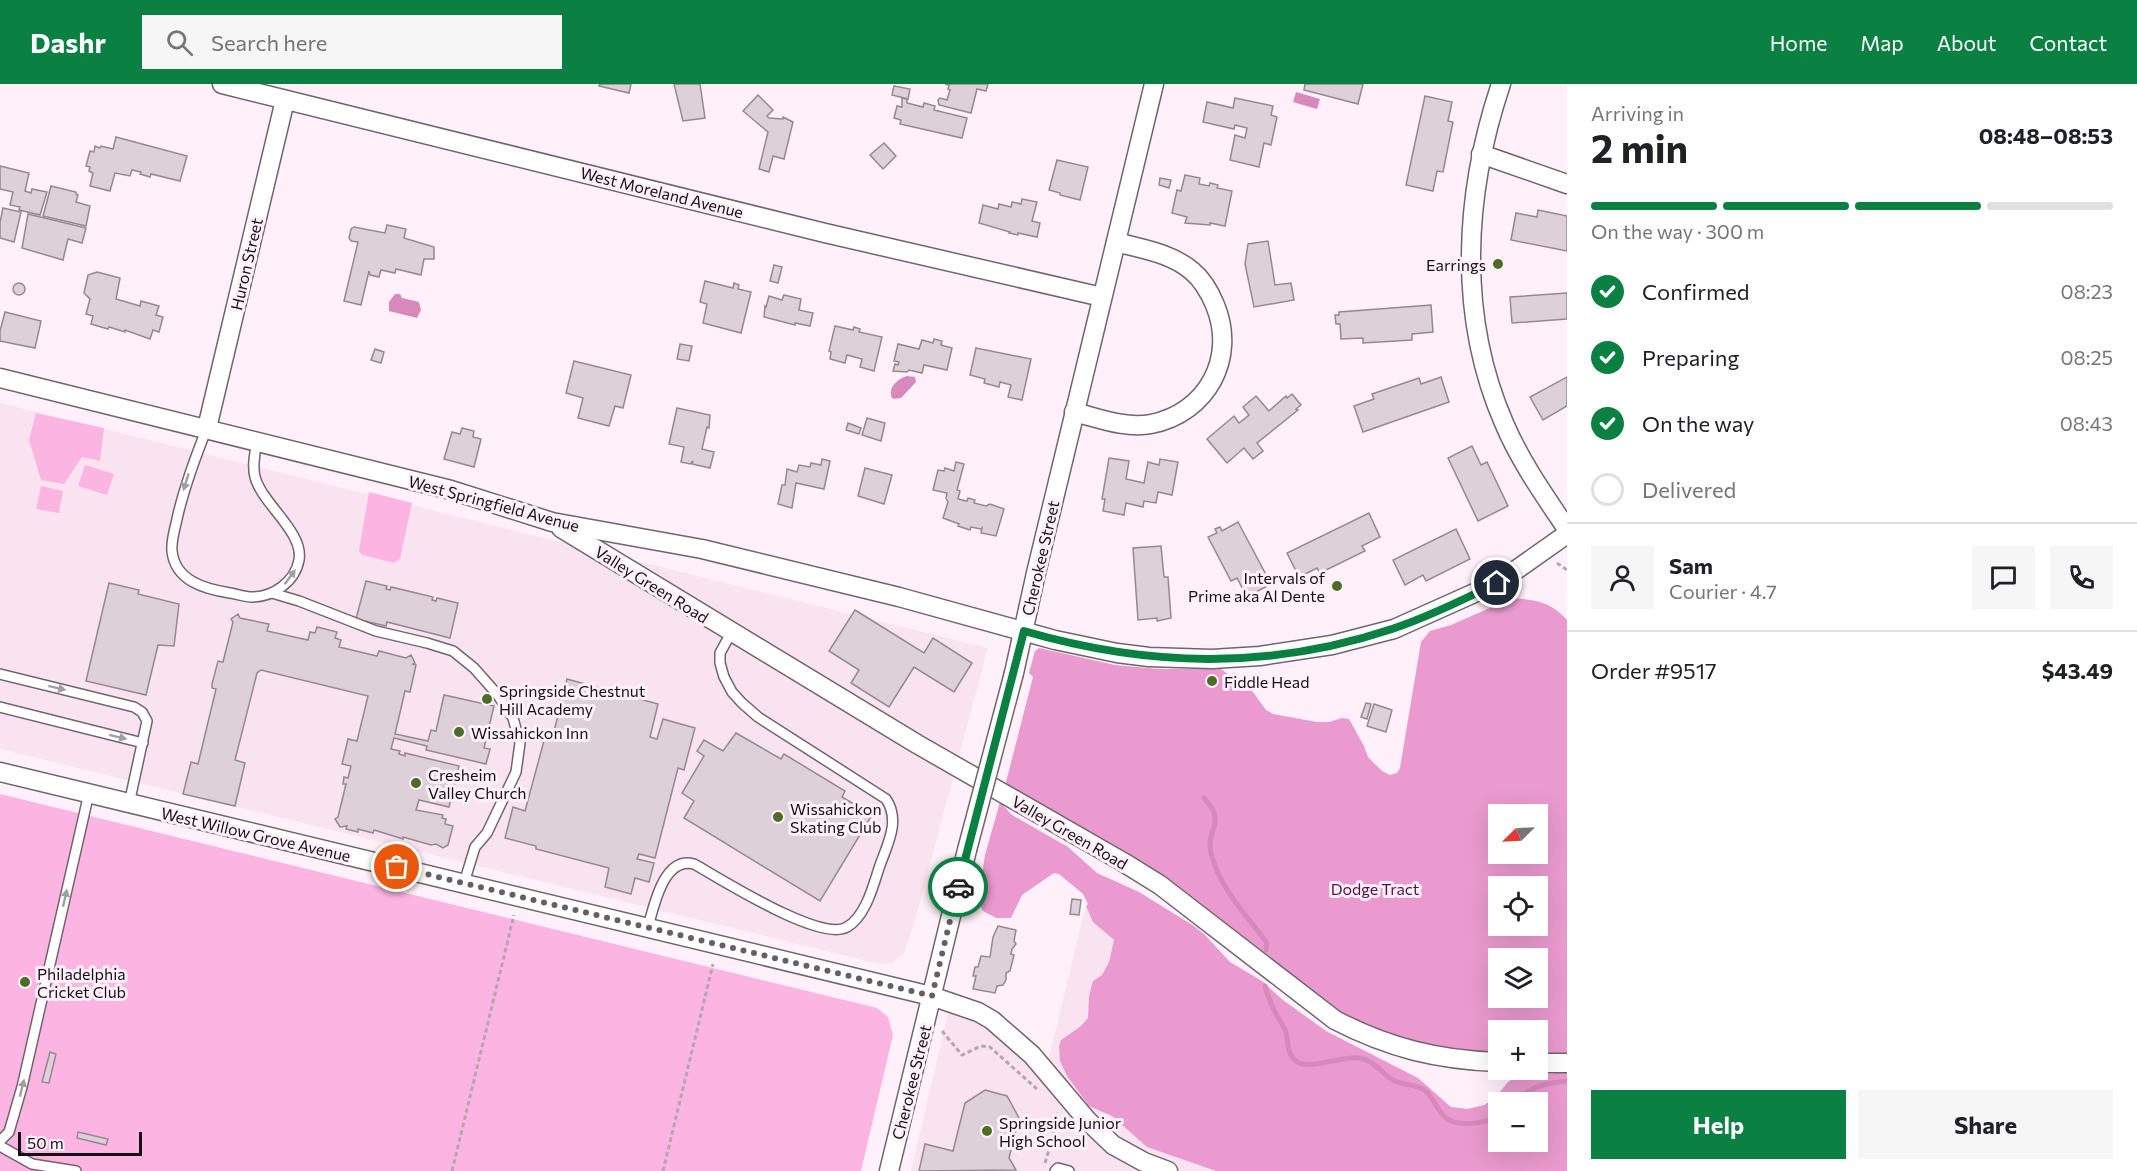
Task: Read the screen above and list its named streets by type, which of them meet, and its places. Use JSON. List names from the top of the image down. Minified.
{"streets":{"street":["West Moreland Avenue","Huron Street","West Springfield Avenue","Cherokee Street","Valley Green Road","West Willow Grove Avenue"]},"crossings":[["West Moreland Avenue","Huron Street"],["West Moreland Avenue","Cherokee Street"],["Huron Street","West Springfield Avenue"],["West Springfield Avenue","Cherokee Street"],["West Springfield Avenue","Valley Green Road"],["Cherokee Street","West Willow Grove Avenue"]],"parks":["Dodge Tract"],"places":["Earrings","Intervals of Prime aka Al Dente","Fiddle Head","Springside Chestnut Hill Academy","Wissahickon Inn","Cresheim Valley Church","Wissahickon Skating Club","Philadelphia Cricket Club","Springside Junior High School"],"scale_bar":"50 m","north":"bottom left","page":{"header":"Dashr","search":"Search here","nav":["Home","Map","About","Contact"],"heading":["2 min","Arriving in","08:48–08:53"],"panel":["Sam","Courier · 4.7","Order #9517","$43.49"],"bar":"On the way · 300 m","list":[["Confirmed","08:23"],["Preparing","08:25"],["On the way","08:43"],"Delivered"],"map_buttons":["+","−"],"buttons":["Help","Share"],"scale":"50 m"}}
